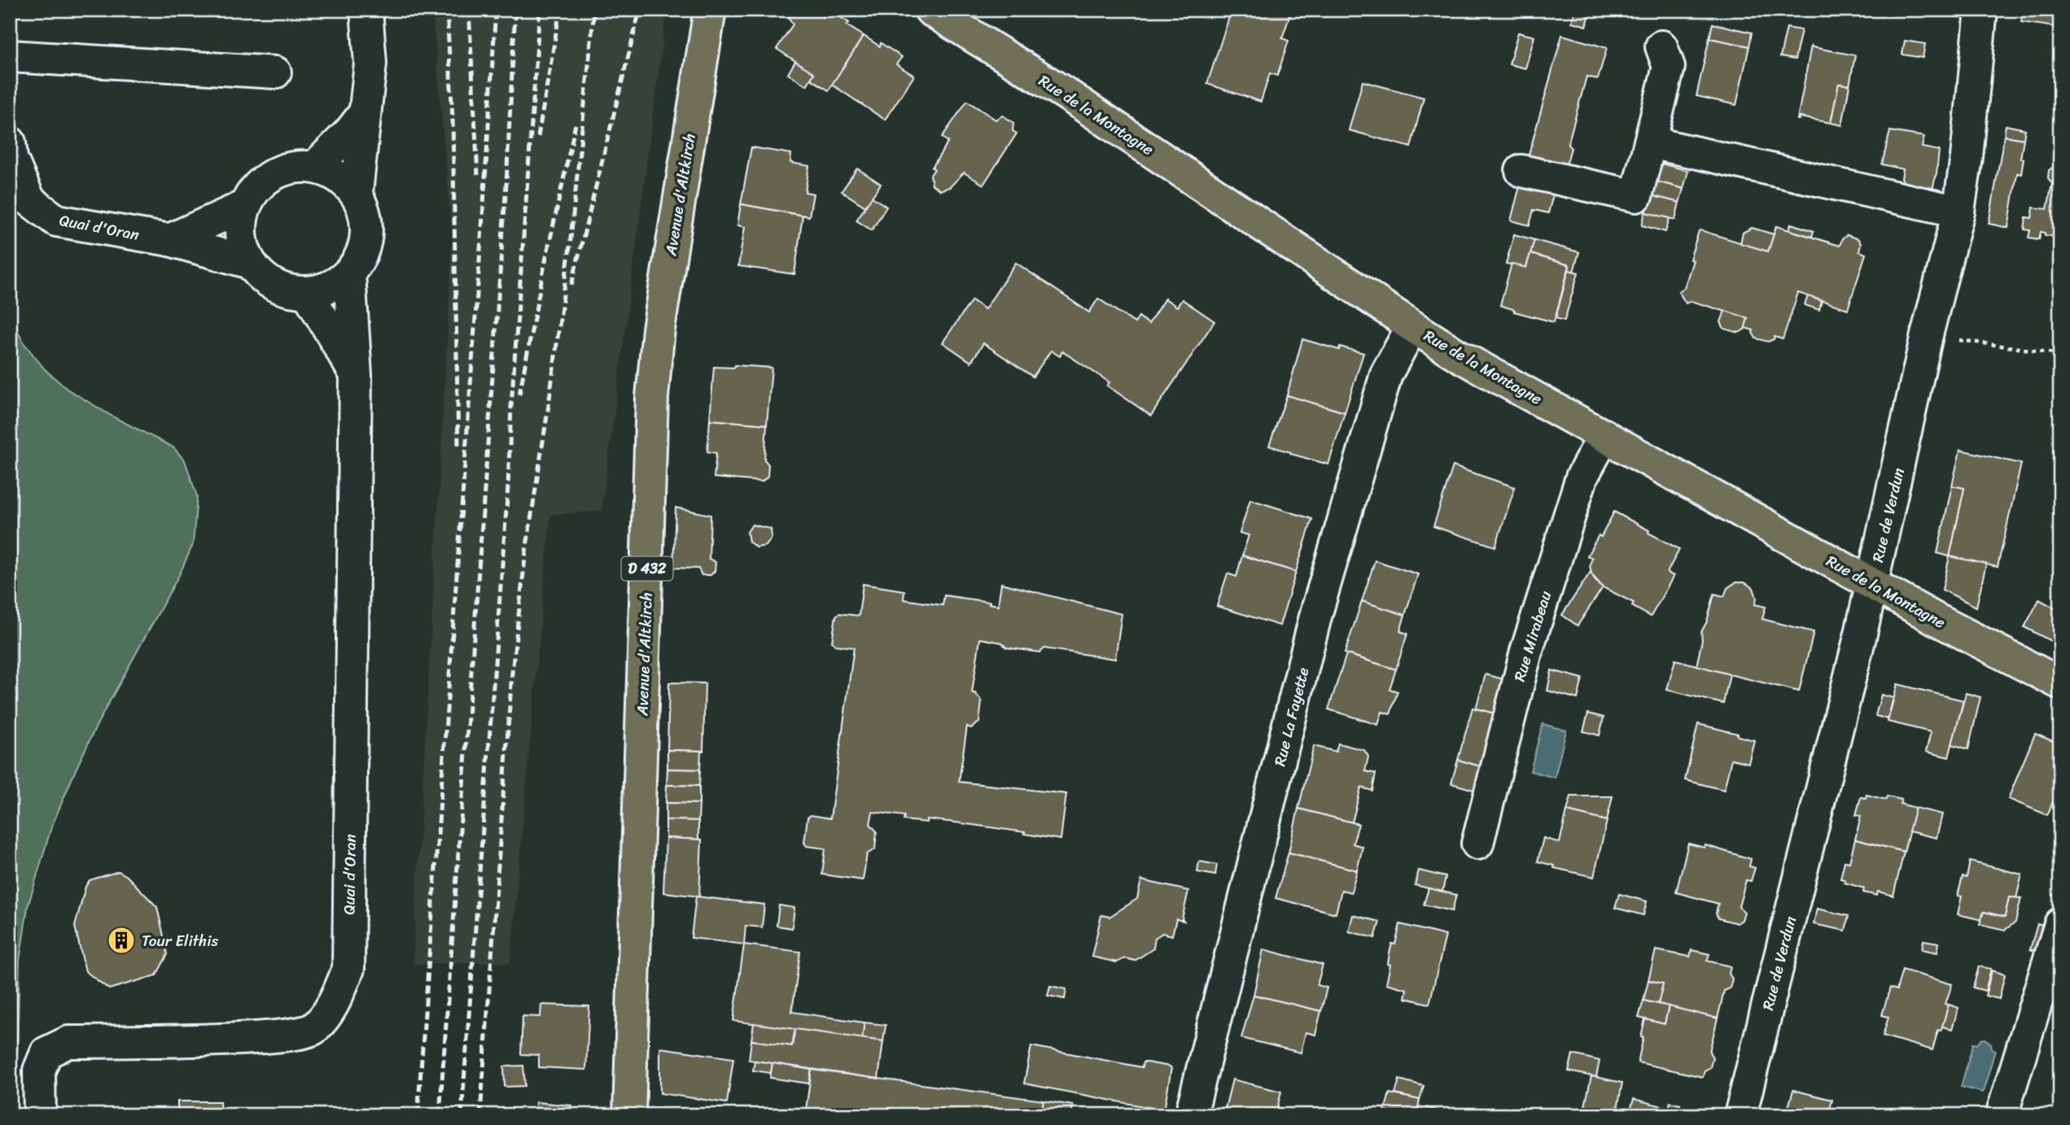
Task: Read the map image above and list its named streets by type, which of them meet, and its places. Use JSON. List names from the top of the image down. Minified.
{"streets":{"main road":["Rue de la Montagne","Avenue d'Altkirch","D 432"],"street":["Quai d'Oran","Rue de Verdun","Rue Mirabeau","Rue La Fayette"]},"crossings":[["Rue de la Montagne","Rue de Verdun"],["Rue de la Montagne","Rue Mirabeau"],["Rue de la Montagne","Rue La Fayette"]],"places":{"building":["Tour Elithis"]}}
